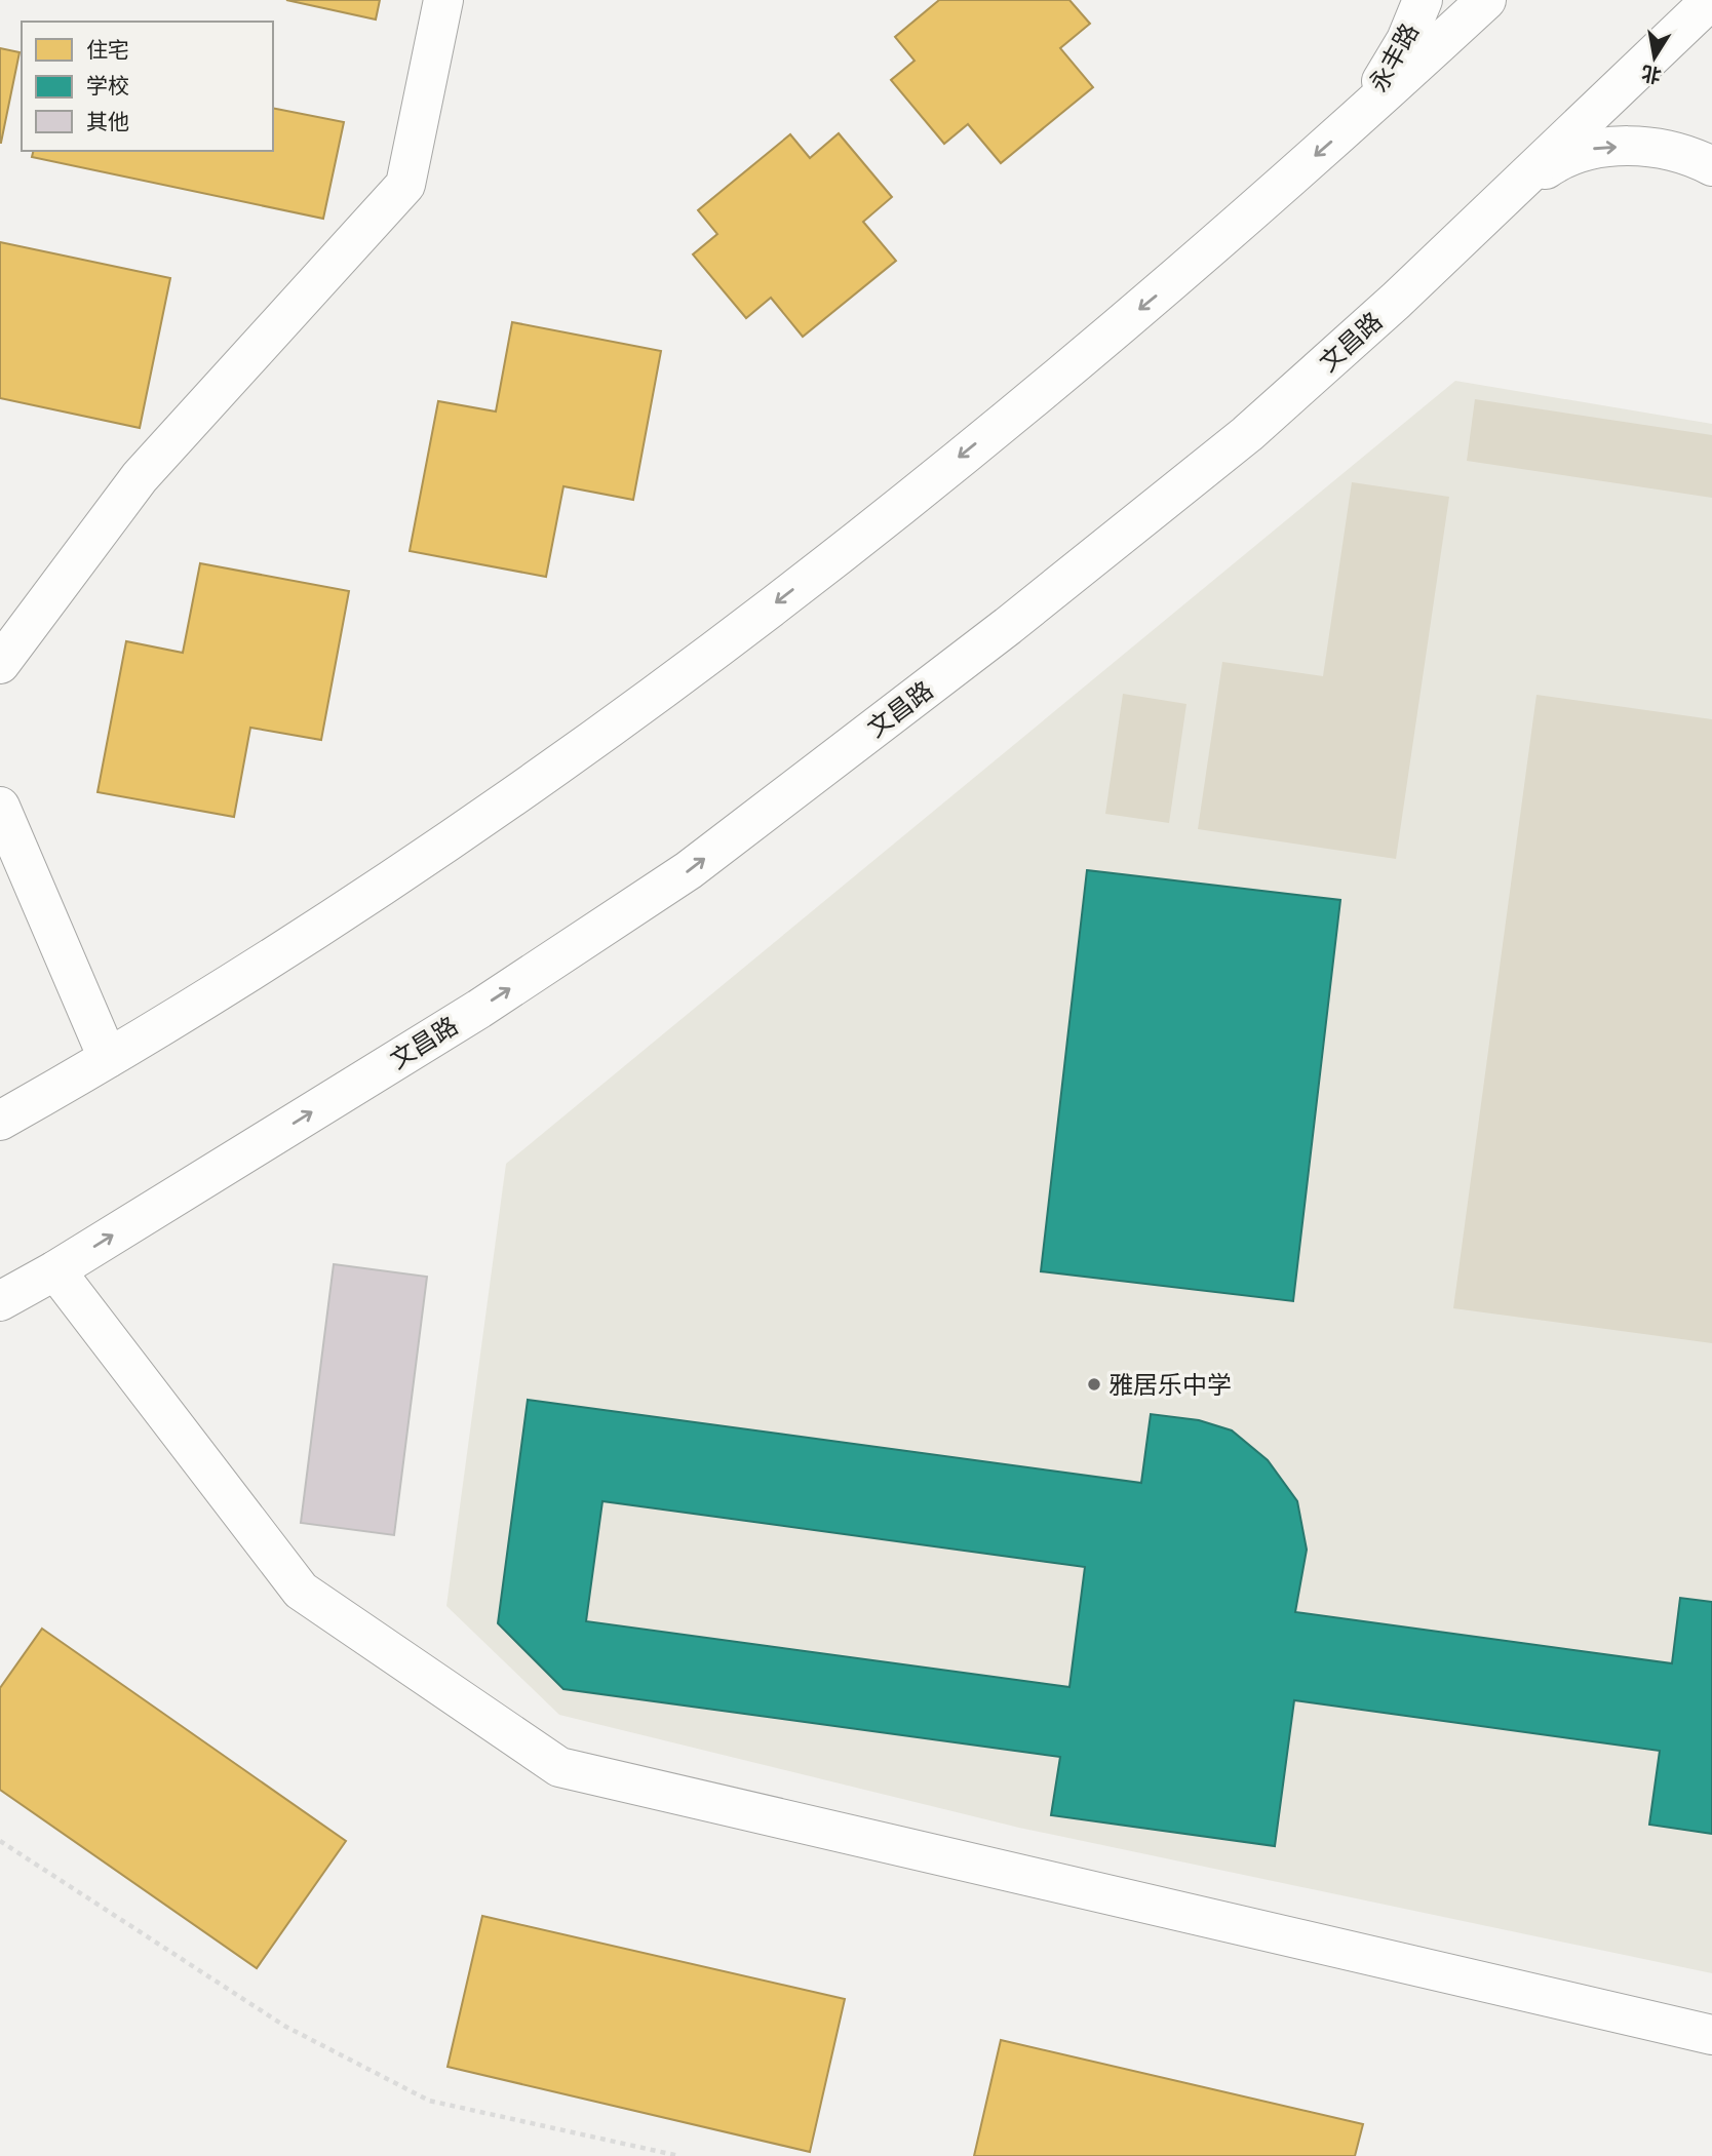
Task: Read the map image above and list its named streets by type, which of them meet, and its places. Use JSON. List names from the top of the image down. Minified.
{"streets":{"street":["永丰路","文昌路"]},"places":["雅居乐中学"],"legend":["住宅","学校","其他"],"north":"bottom"}
